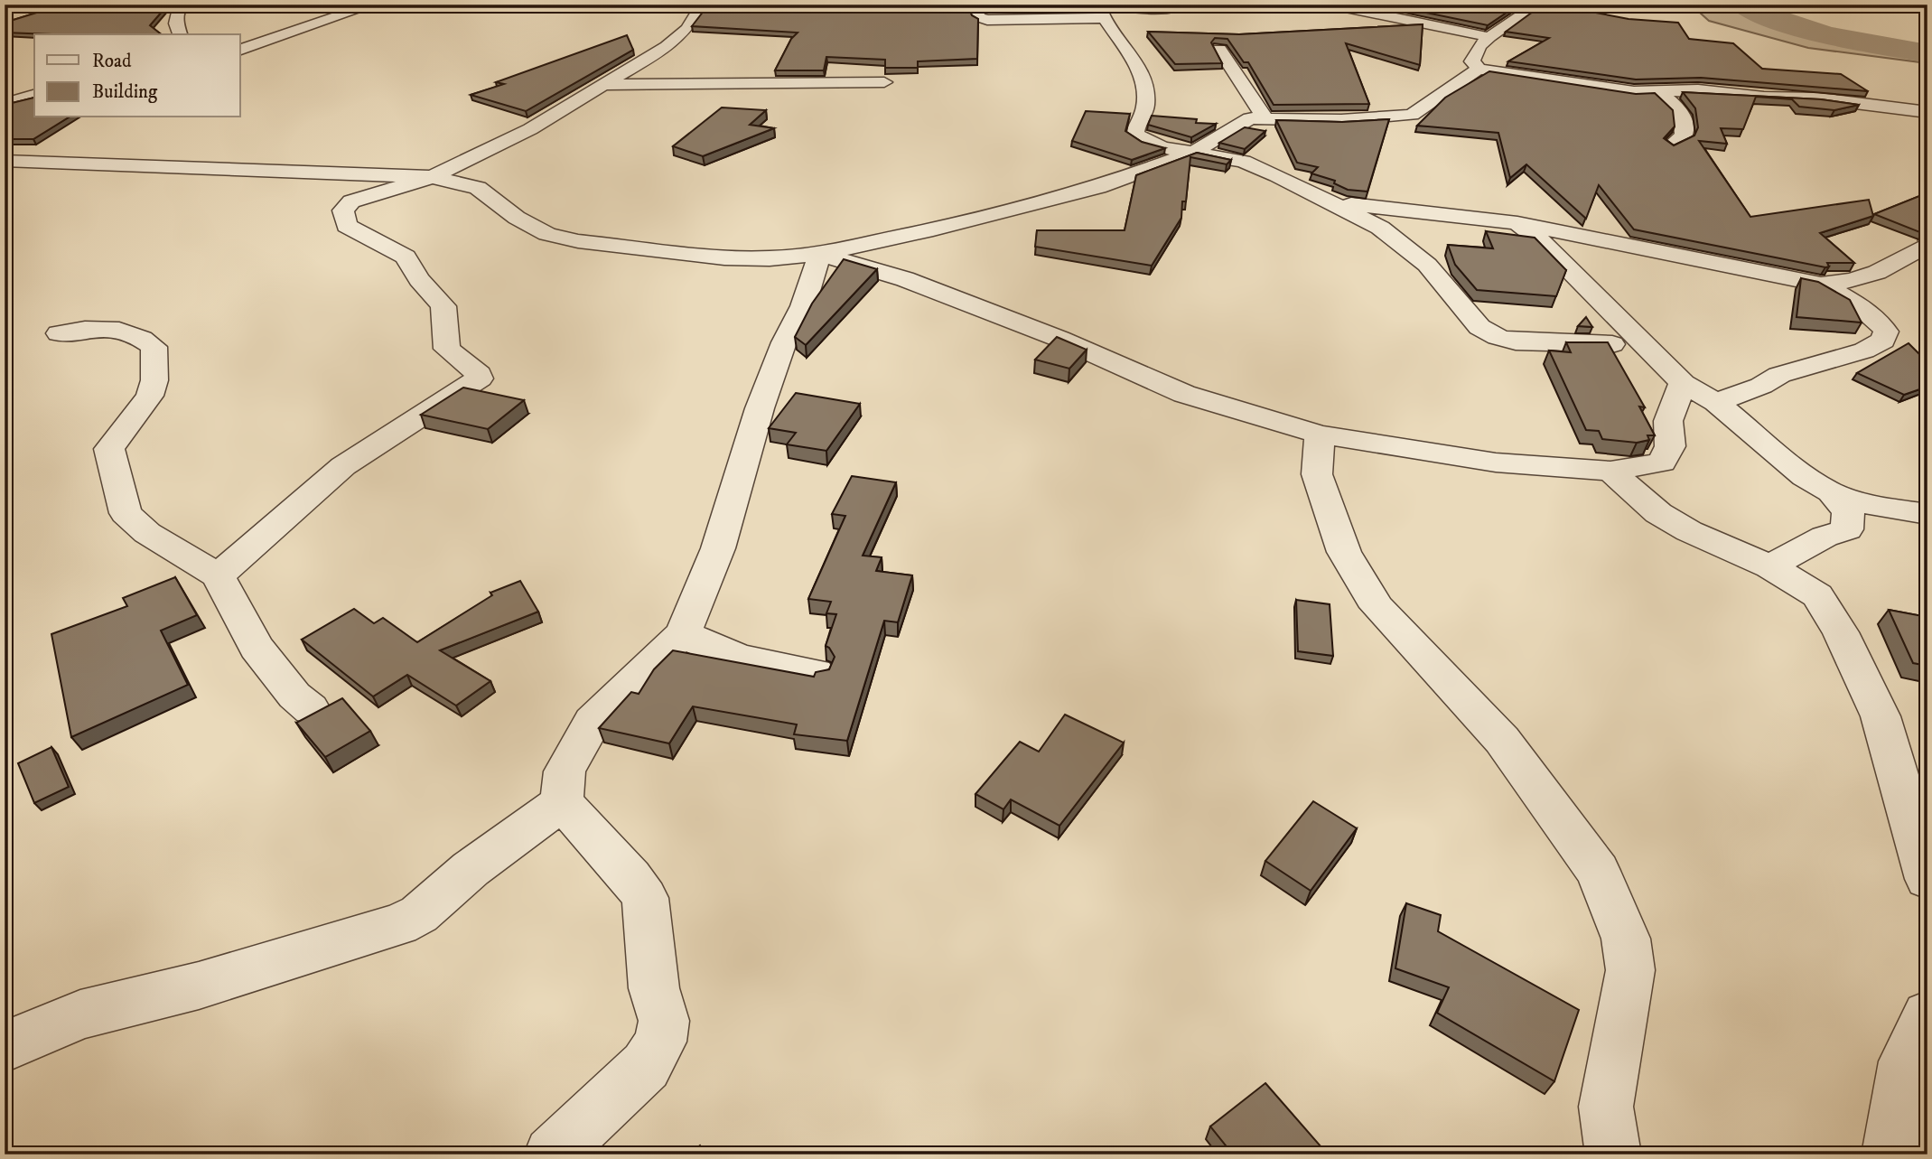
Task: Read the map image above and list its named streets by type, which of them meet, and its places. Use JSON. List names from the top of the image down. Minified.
{"legend":["Road","Building"]}
